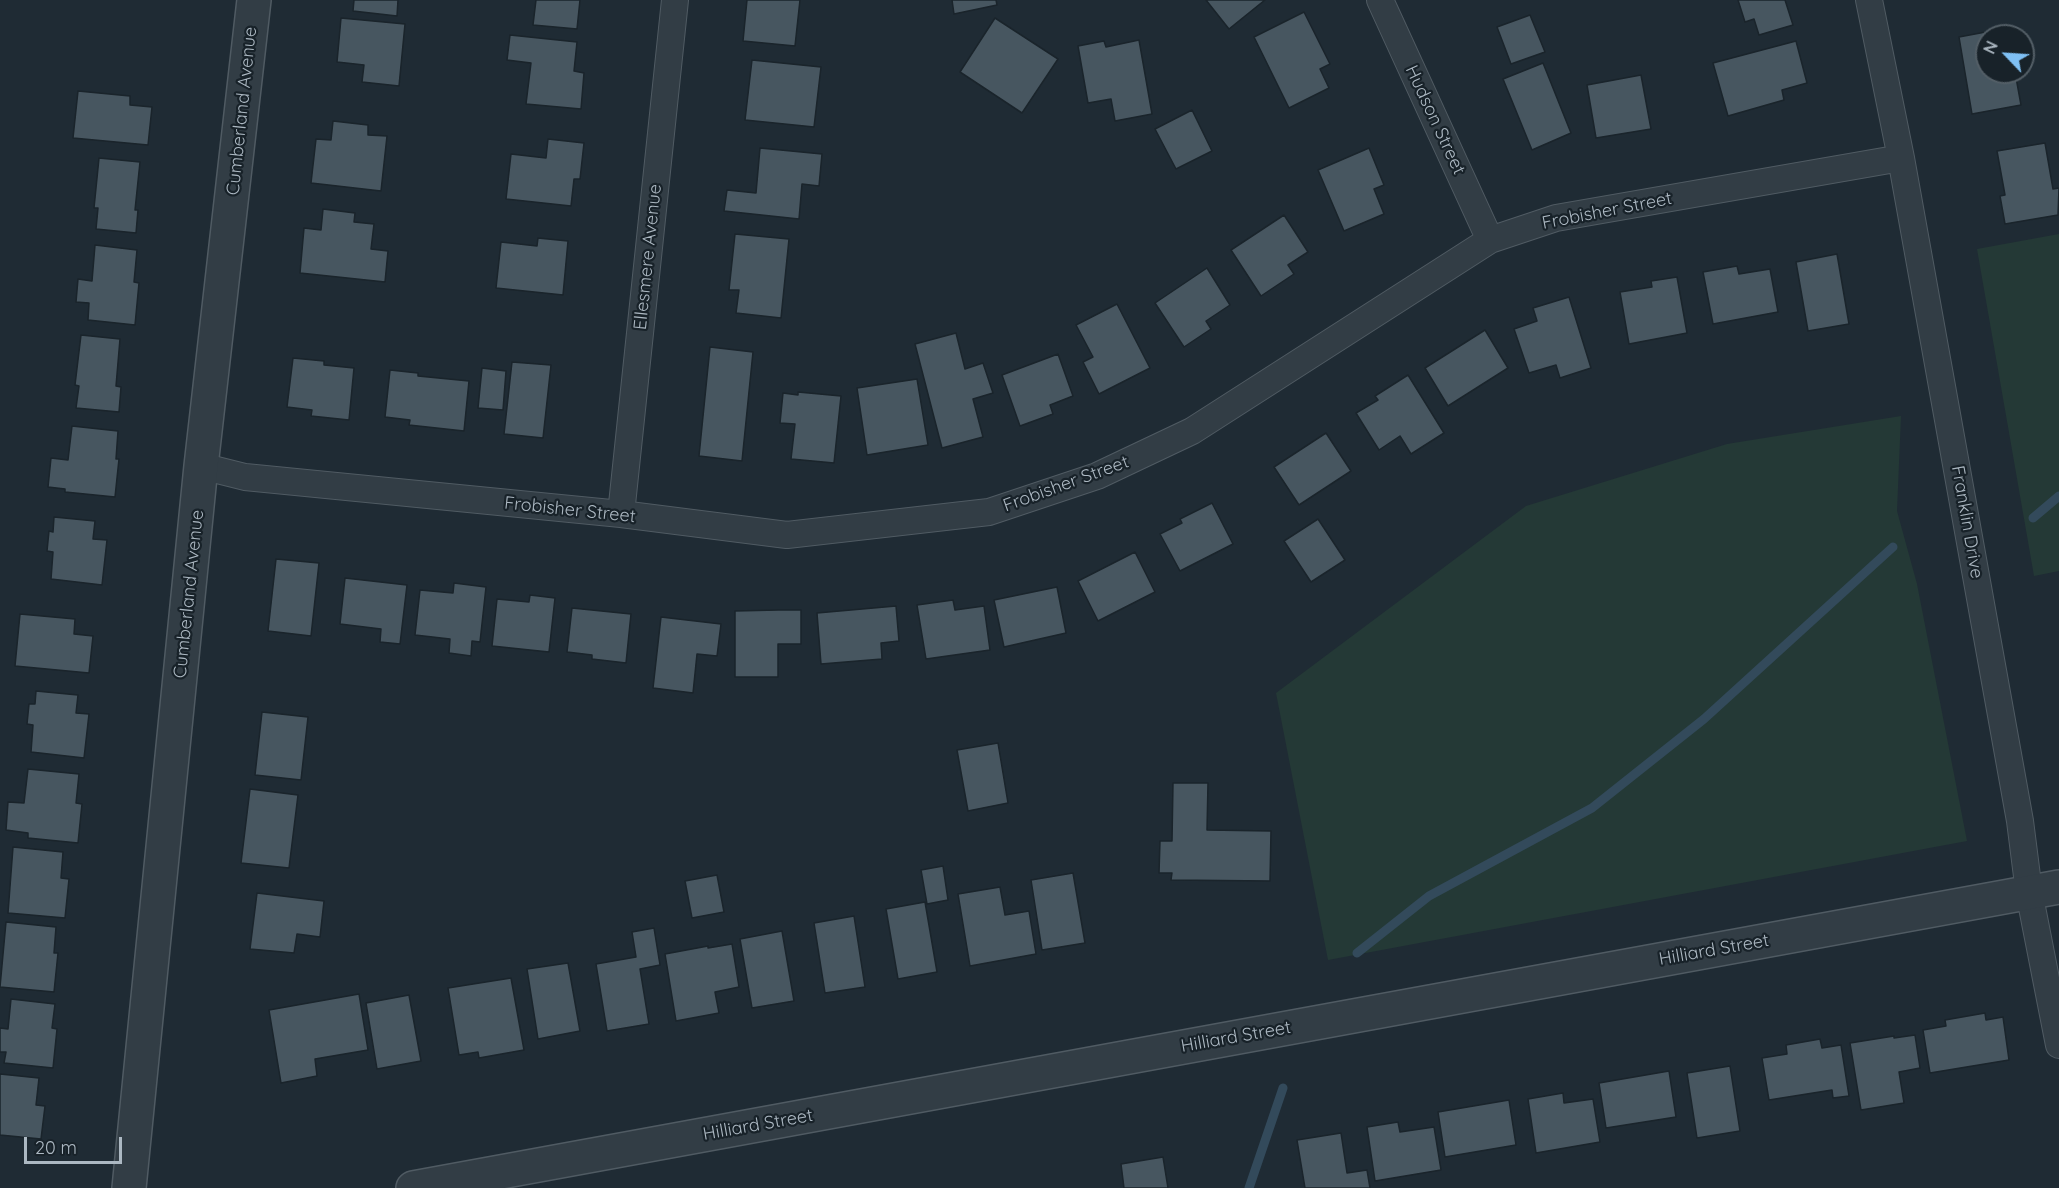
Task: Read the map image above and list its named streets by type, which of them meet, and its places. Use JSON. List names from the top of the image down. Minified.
{"streets":{"street":["Cumberland Avenue","Hudson Street","Frobisher Street","Ellesmere Avenue","Franklin Drive","Hilliard Street"]},"crossings":[["Cumberland Avenue","Frobisher Street"],["Hudson Street","Frobisher Street"],["Frobisher Street","Ellesmere Avenue"],["Frobisher Street","Franklin Drive"],["Franklin Drive","Hilliard Street"]],"scale_bar":"20 m","north":"top left"}
